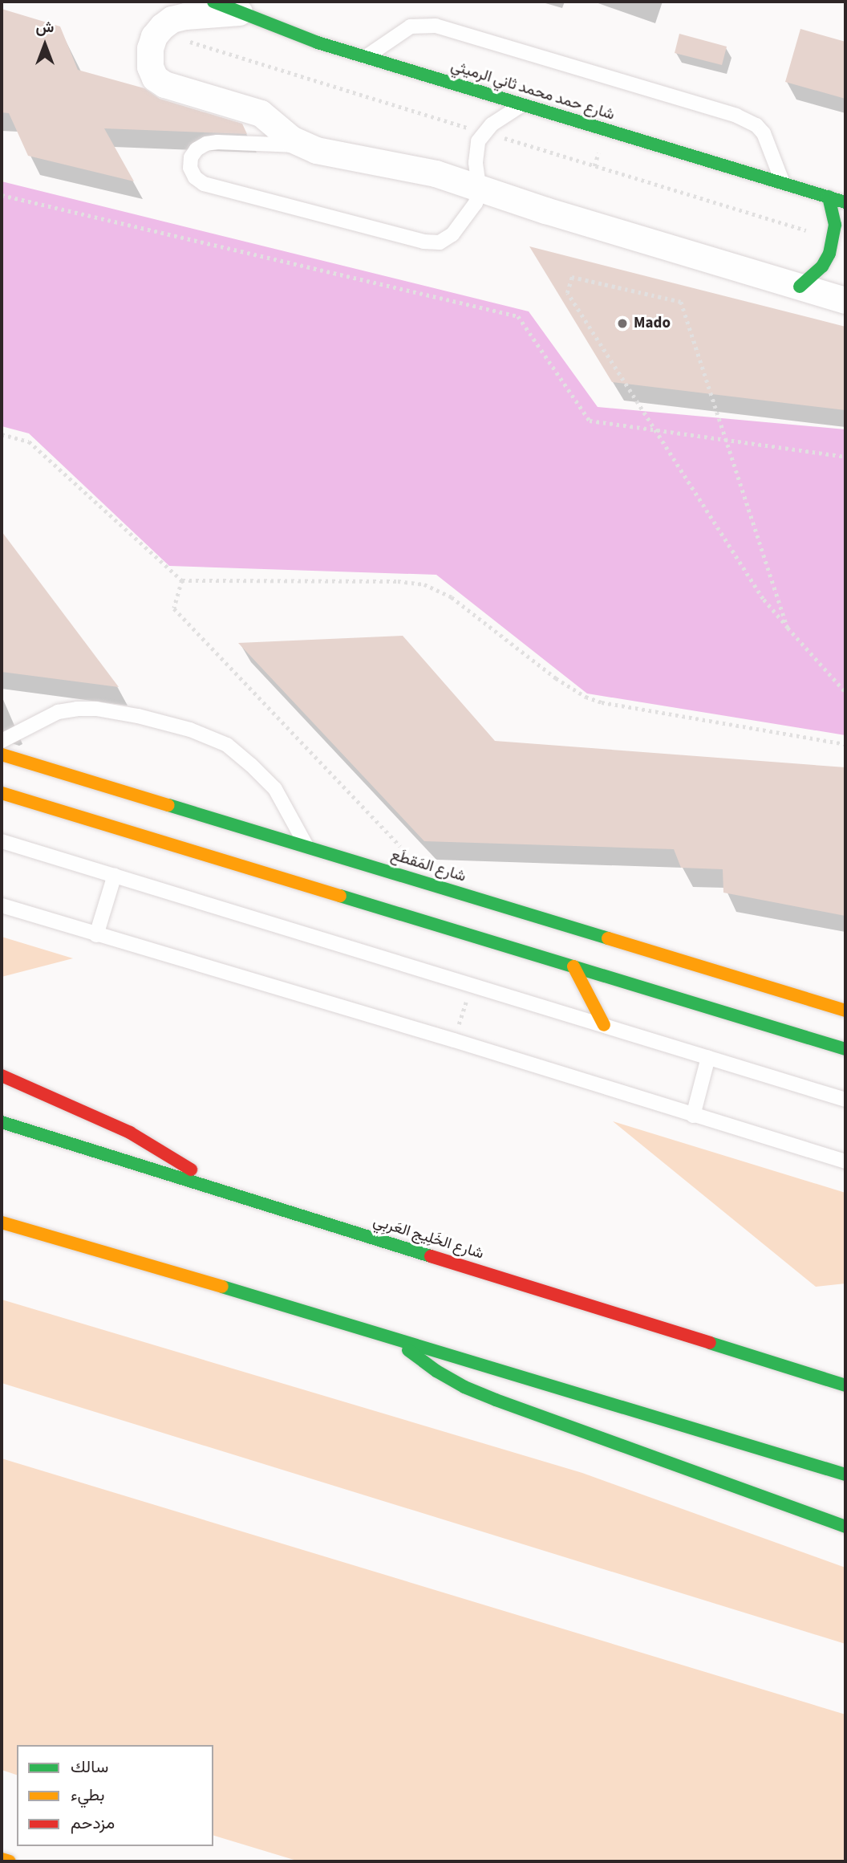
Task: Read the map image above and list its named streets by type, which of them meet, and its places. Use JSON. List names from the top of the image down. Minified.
{"streets":{"main road":["شارع حمد محمد ثاني الرميثي","شارع المَقطَع","شارع الخَلِيج العَربِي"]},"places":["Mado"],"legend":["سالك","بطيء","مزدحم"],"north":"top"}
